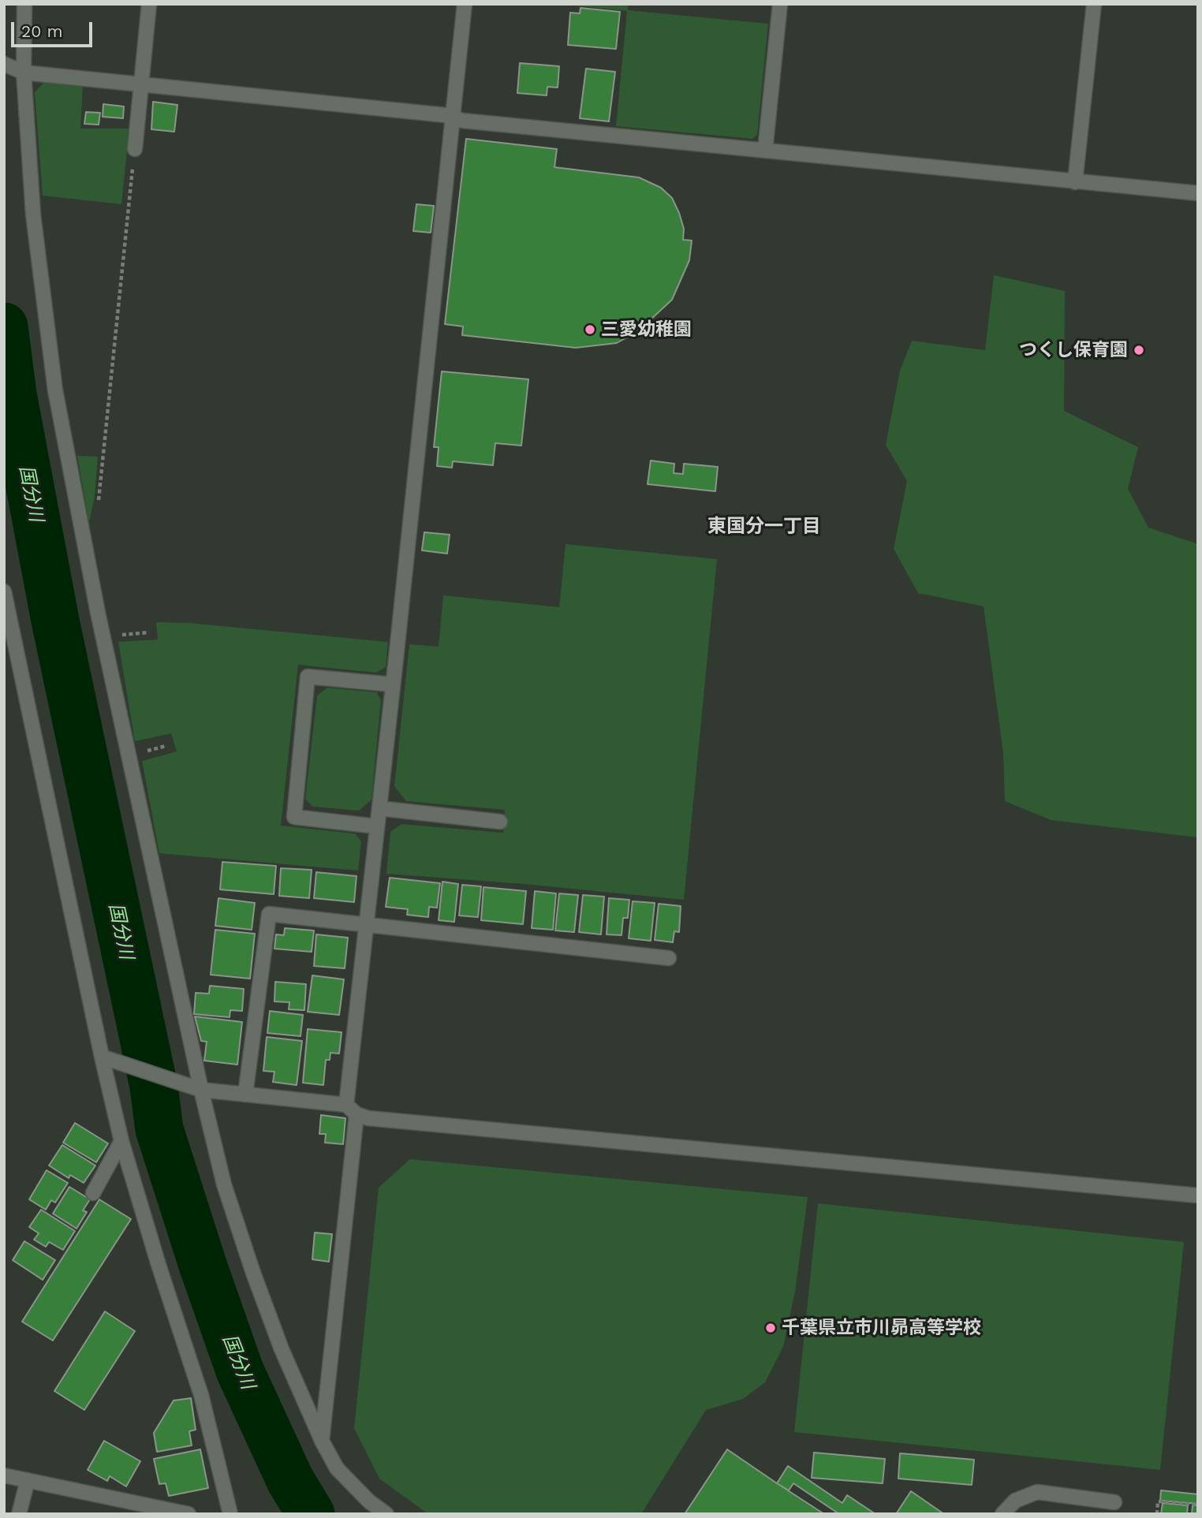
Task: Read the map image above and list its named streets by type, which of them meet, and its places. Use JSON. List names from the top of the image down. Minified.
{"districts":["東国分一丁目"],"water":["国分川"],"places":["三愛幼稚園","つくし保育園","千葉県立市川昴高等学校"],"scale_bar":"20 m"}
